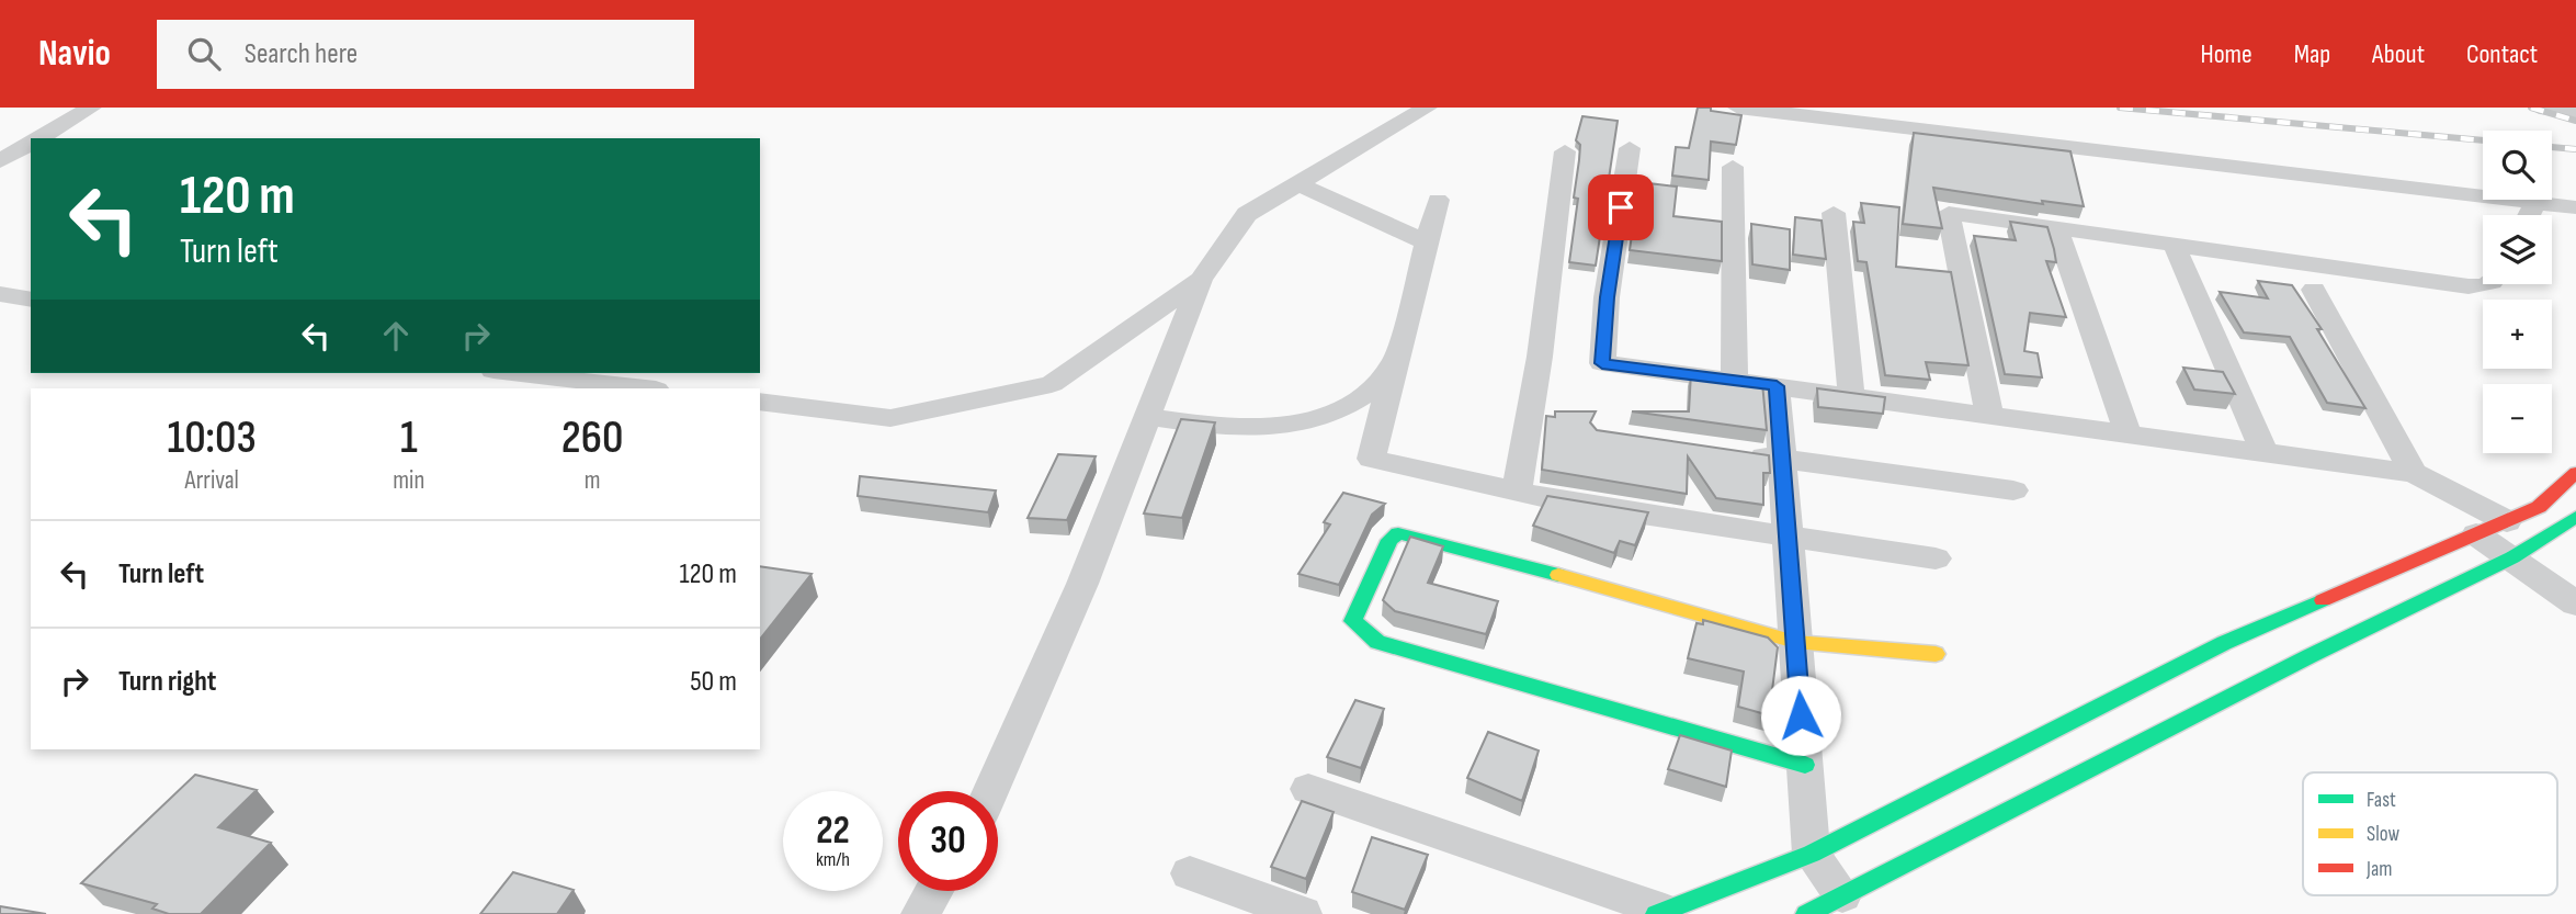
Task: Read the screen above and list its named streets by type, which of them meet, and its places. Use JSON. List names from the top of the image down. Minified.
{"legend":["Fast","Slow","Jam"],"page":{"header":"Navio","search":"Search here","nav":["Home","Map","About","Contact"],"map_buttons":["+","−"],"turn":["120 m","Turn left"],"eta":["10:03","Arrival","1","min","260","m"],"list":[{"name":"Turn left","value":"120 m"},{"name":"Turn right","value":"50 m"}],"speed":"22 km/h","limit":"30"}}
